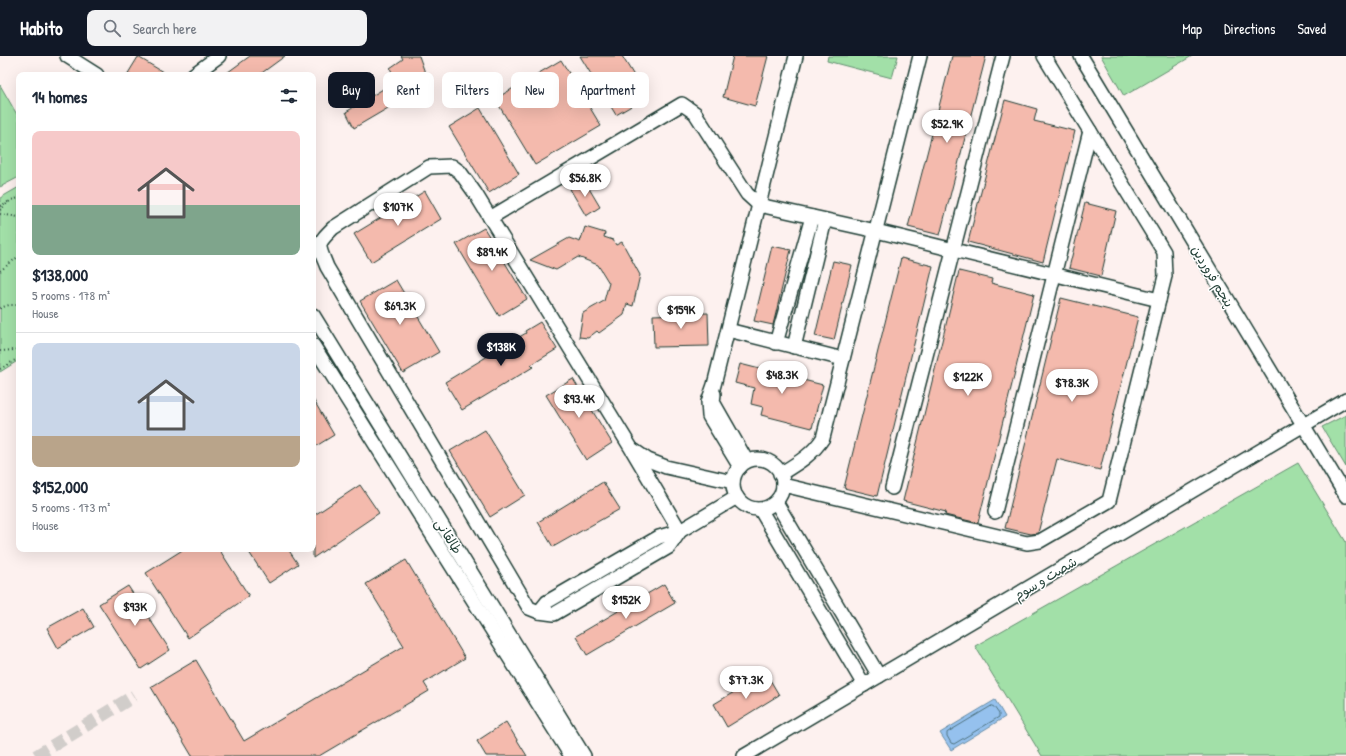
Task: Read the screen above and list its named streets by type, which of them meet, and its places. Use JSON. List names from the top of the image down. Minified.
{"streets":{"street":["پنجم فروردین","طالقانی","شصت و سوم"]},"crossings":[["پنجم فروردین","شصت و سوم"]],"page":{"header":"Habito","search":"Search here","nav":["Map","Directions","Saved"],"chip":["Buy","Rent","Filters","New","Apartment"],"heading":"14 homes","price":["$52.9K","$56.8K","$107K","$89.4K","$69.3K","$159K","$138K","$48.3K","$122K","$78.3K","$93.4K","$152K","$93K","$77.3K"],"list":[{"name":"$138,000","note":"5 rooms · 178 m² · House"},{"name":"$152,000","note":"5 rooms · 173 m² · House"}]}}
